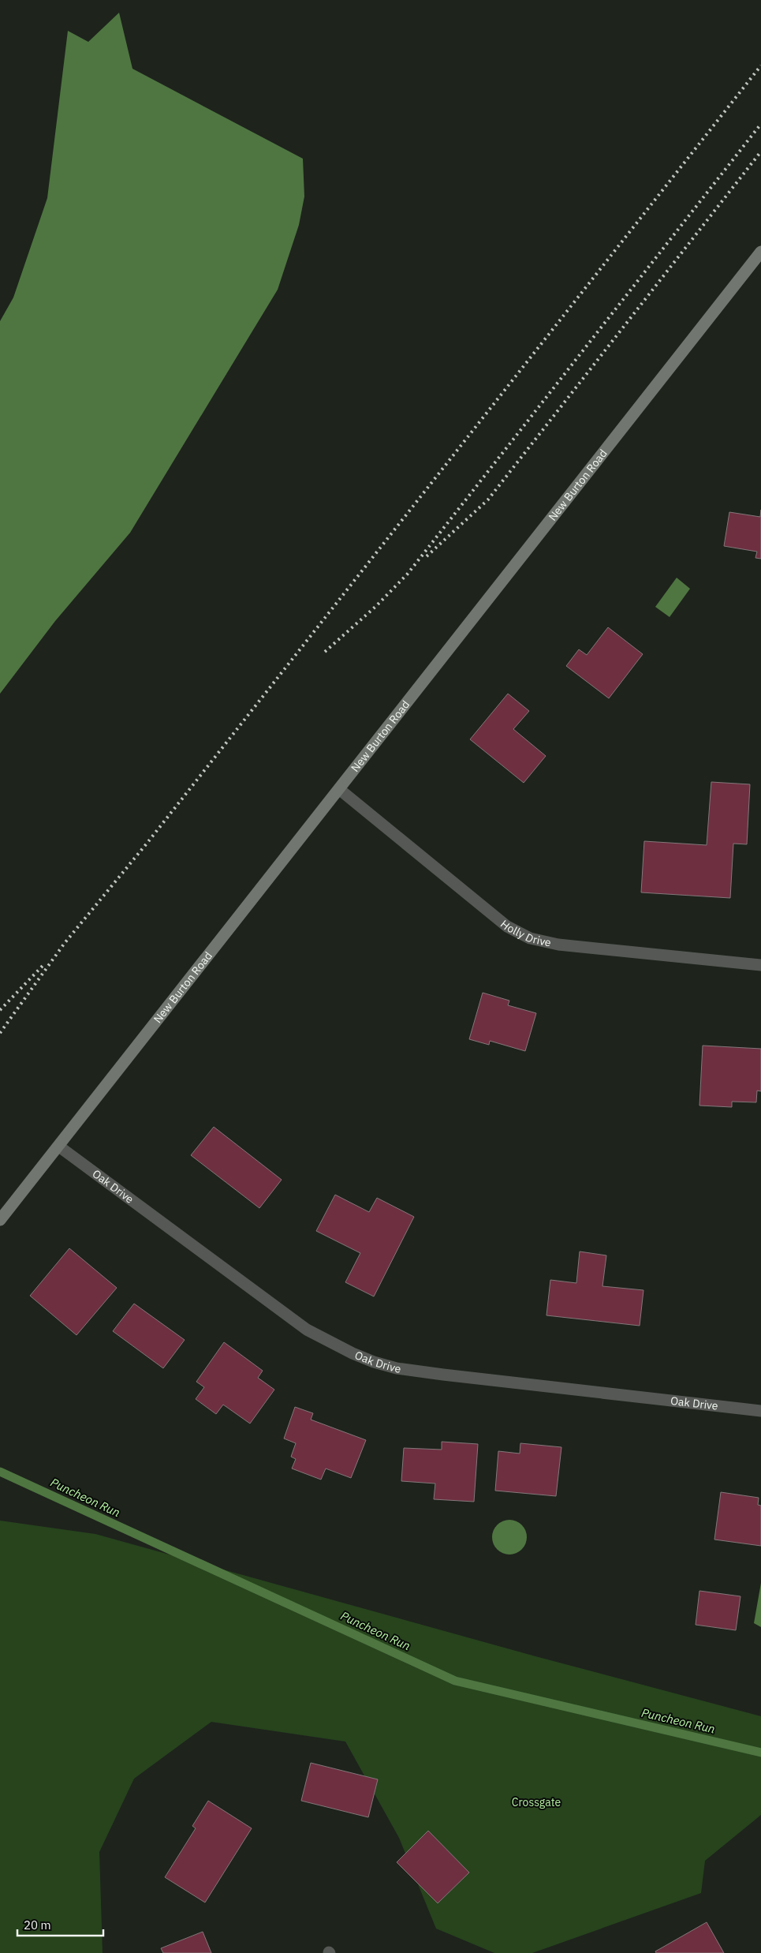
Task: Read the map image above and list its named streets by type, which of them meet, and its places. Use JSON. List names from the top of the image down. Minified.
{"streets":{"street":["New Burton Road","Holly Drive","Oak Drive"]},"crossings":[["New Burton Road","Holly Drive"],["New Burton Road","Oak Drive"]],"water":["Puncheon Run"],"parks":["Crossgate"],"scale_bar":"20 m"}
